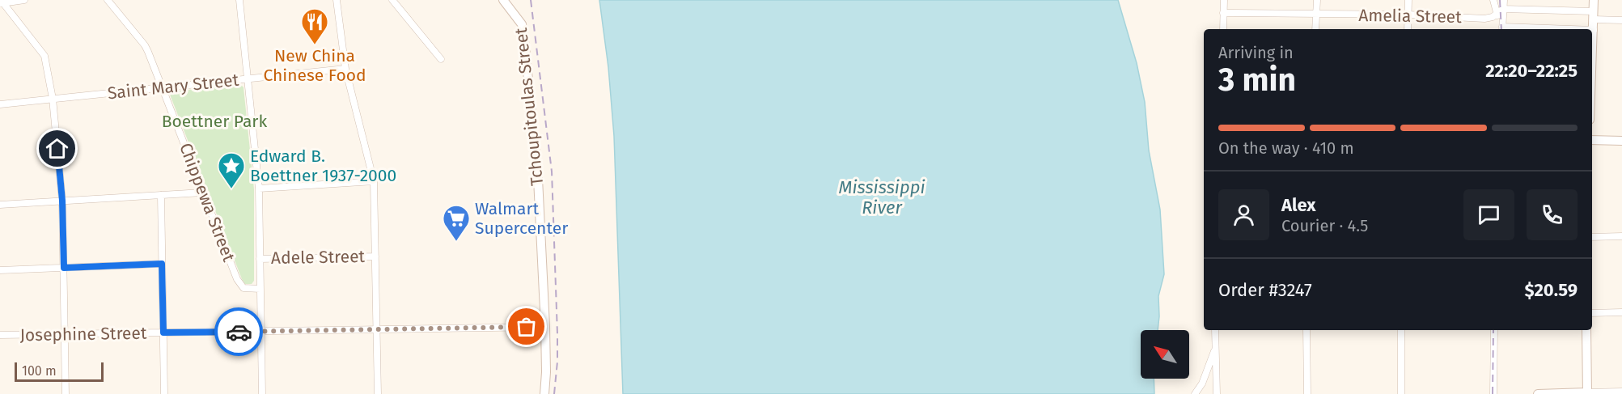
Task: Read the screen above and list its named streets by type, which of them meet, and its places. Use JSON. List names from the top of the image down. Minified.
{"streets":{"street":["Amelia Street","Saint Mary Street","Tchoupitoulas Street","Chippewa Street","Adele Street","Josephine Street"]},"crossings":[["Saint Mary Street","Chippewa Street"],["Tchoupitoulas Street","Josephine Street"]],"water":["Mississippi River"],"parks":["Boettner Park"],"places":{"restaurant":["New China Chinese Food"],"place":["Edward B. Boettner 1937-2000"],"supermarket":["Walmart Supercenter"]},"scale_bar":"100 m","north":"top left","page":{"heading":["3 min","Arriving in","22:20–22:25"],"panel":["Alex","Courier · 4.5","Order #3247","$20.59"],"bar":"On the way · 410 m","scale":"100 m"}}
